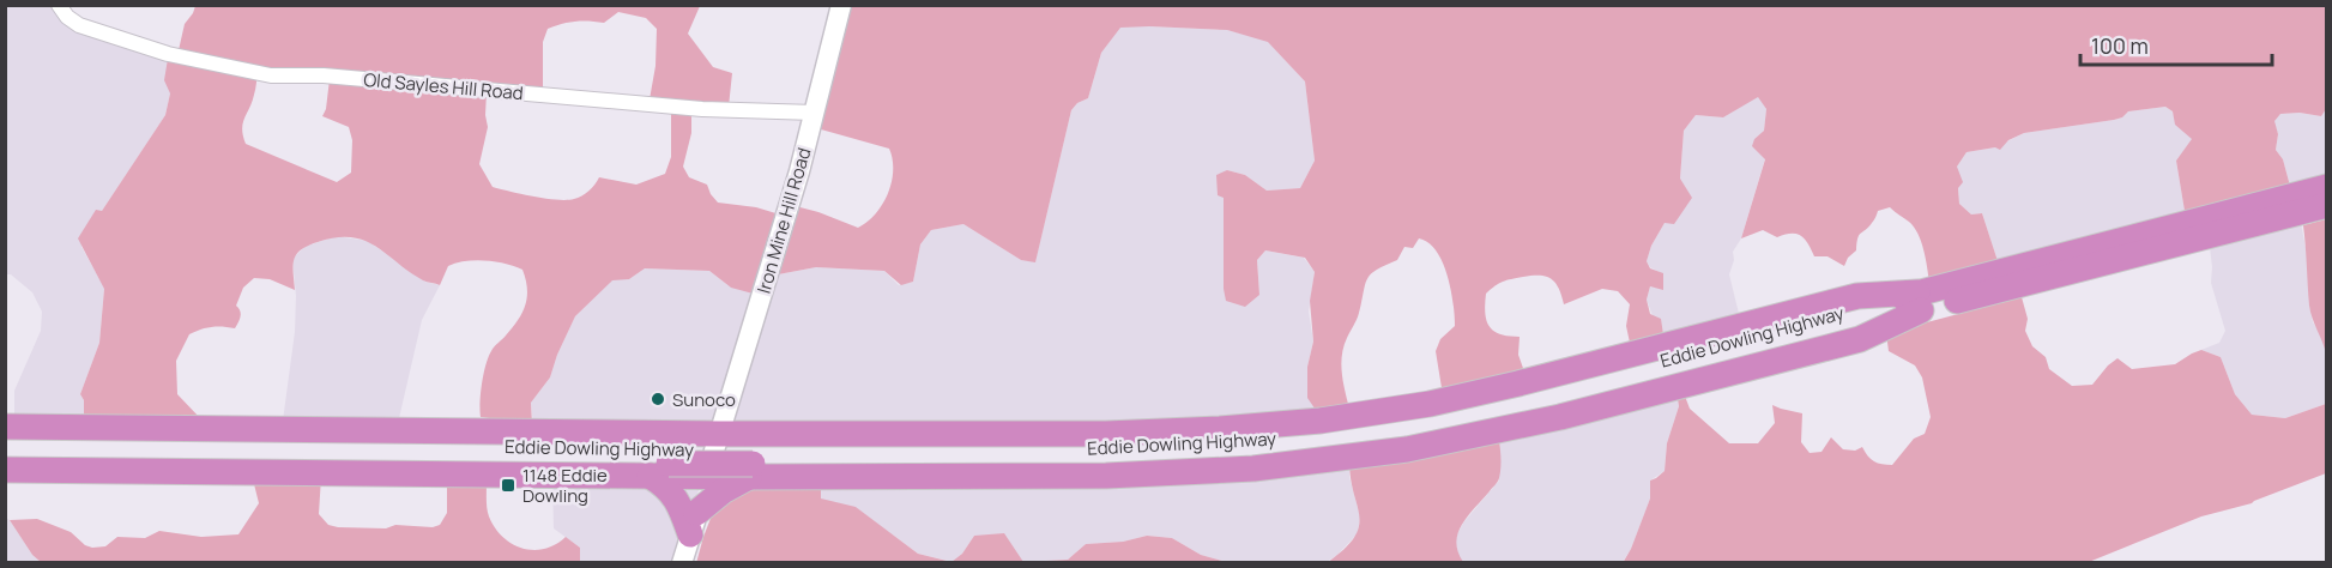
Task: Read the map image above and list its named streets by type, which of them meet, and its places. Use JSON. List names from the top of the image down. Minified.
{"streets":{"highway":["Eddie Dowling Highway"],"street":["Old Sayles Hill Road","Iron Mine Hill Road"]},"crossings":[["Old Sayles Hill Road","Iron Mine Hill Road"]],"places":{"other":["Sunoco"],"transit":["1148 Eddie Dowling"]},"scale_bar":"100 m"}
